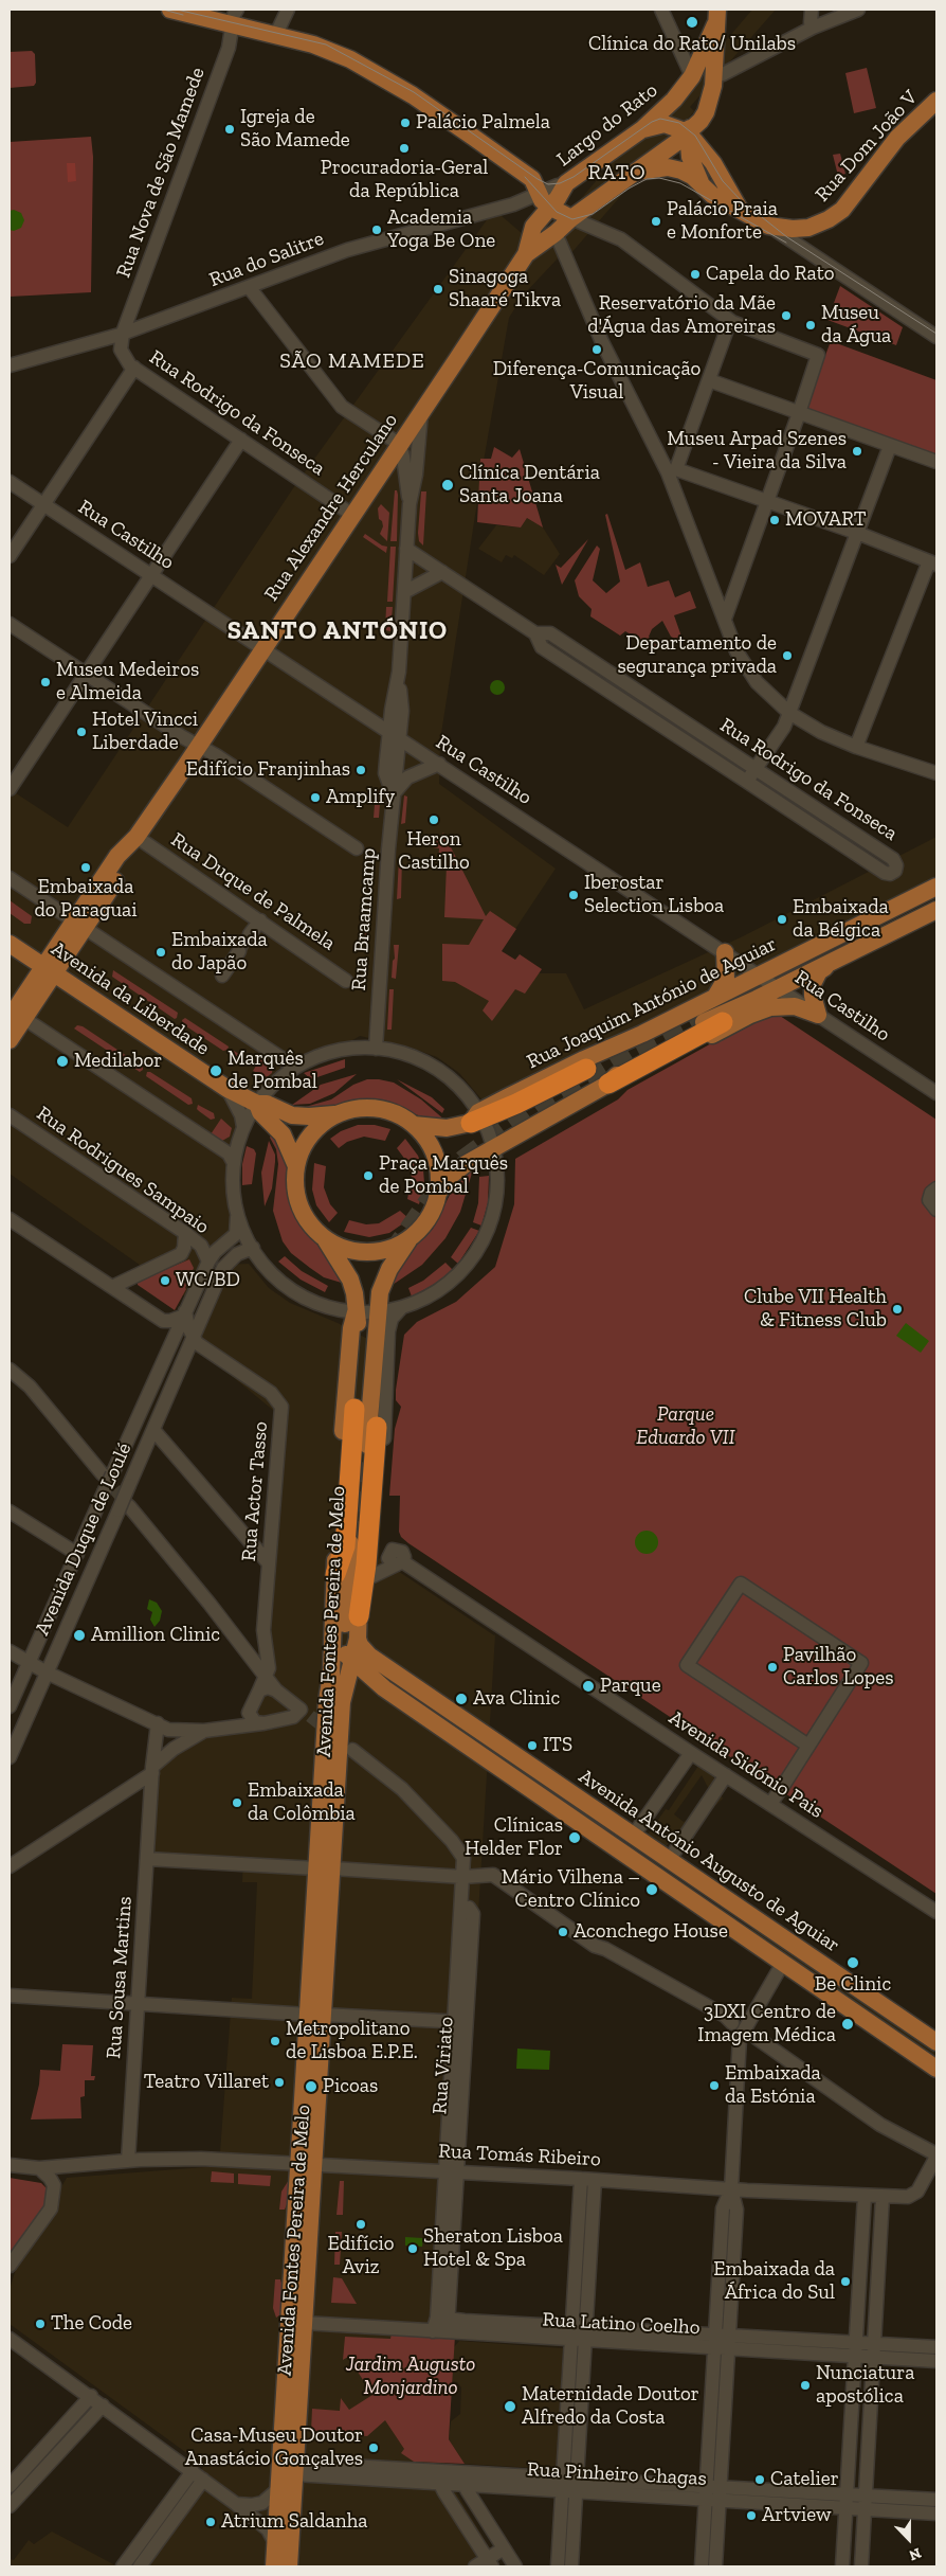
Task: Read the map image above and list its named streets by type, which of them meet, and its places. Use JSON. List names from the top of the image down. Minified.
{"streets":{"highway":["Avenida Fontes Pereira de Melo"],"main road":["Largo do Rato","Rua Dom João V","Rua Alexandre Herculano","Avenida da Liberdade","Rua Joaquim António de Aguiar","Avenida António Augusto de Aguiar"],"street":["Rua Nova de São Mamede","Rua do Salitre","Rua Rodrigo da Fonseca","Rua Castilho","Rua Duque de Palmela","Rua Braamcamp","Rua Rodrigues Sampaio","Rua Actor Tasso","Avenida Duque de Loulé","Avenida Sidónio Pais","Rua Sousa Martins","Rua Viriato","Rua Tomás Ribeiro","Rua Latino Coelho","Rua Pinheiro Chagas"]},"crossings":[["Largo do Rato","Rua do Salitre"],["Largo do Rato","Rua Alexandre Herculano"],["Rua Nova de São Mamede","Rua do Salitre"],["Rua Nova de São Mamede","Rua Rodrigo da Fonseca"],["Rua do Salitre","Rua Rodrigo da Fonseca"],["Rua Rodrigo da Fonseca","Rua Alexandre Herculano"],["Rua Rodrigo da Fonseca","Rua Braamcamp"],["Rua Alexandre Herculano","Rua Castilho"],["Rua Alexandre Herculano","Rua Duque de Palmela"],["Rua Alexandre Herculano","Rua Braamcamp"],["Rua Alexandre Herculano","Avenida da Liberdade"],["Rua Castilho","Rua Braamcamp"],["Rua Castilho","Rua Joaquim António de Aguiar"],["Avenida da Liberdade","Rua Joaquim António de Aguiar"],["Avenida da Liberdade","Avenida Fontes Pereira de Melo"],["Rua Joaquim António de Aguiar","Avenida Fontes Pereira de Melo"],["Rua Rodrigues Sampaio","Avenida Duque de Loulé"],["Rua Actor Tasso","Avenida Duque de Loulé"],["Avenida Fontes Pereira de Melo","Avenida António Augusto de Aguiar"],["Avenida Fontes Pereira de Melo","Rua Tomás Ribeiro"],["Avenida Fontes Pereira de Melo","Rua Latino Coelho"],["Avenida Fontes Pereira de Melo","Rua Pinheiro Chagas"],["Rua Sousa Martins","Rua Tomás Ribeiro"],["Rua Viriato","Rua Tomás Ribeiro"],["Rua Viriato","Rua Latino Coelho"]],"districts":["RATO","SÃO MAMEDE","SANTO ANTÓNIO"],"parks":["Parque Eduardo VII","Jardim Augusto Monjardino"],"places":["Clínica do Rato/ Unilabs","Palácio Palmela","Igreja de São Mamede","Procuradoria-Geral da República","Palácio Praia e Monforte","Academia Yoga Be One","Capela do Rato","Sinagoga Shaaré Tikva","Reservatório da Mãe d'Água das Amoreiras","Museu da Água","Diferença-Comunicação Visual","Museu Arpad Szenes - Vieira da Silva","Clínica Dentária Santa Joana","MOVART","Departamento de segurança privada","Museu Medeiros e Almeida","Hotel Vincci Liberdade","Edifício Franjinhas","Amplify","Heron Castilho","Embaixada do Paraguai","Iberostar Selection Lisboa","Embaixada da Bélgica","Embaixada do Japão","Medilabor","Marquês de Pombal","Praça Marquês de Pombal","WC/BD","Clube VII Health & Fitness Club","Amillion Clinic","Pavilhão Carlos Lopes","Parque","Ava Clinic","ITS","Embaixada da Colômbia","Clínicas Helder Flor","Mário Vilhena – Centro Clínico","Aconchego House","Be Clinic","3DXI Centro de Imagem Médica","Metropolitano de Lisboa E.P.E.","Teatro Villaret","Embaixada da Estónia","Picoas","Edifício Aviz","Sheraton Lisboa Hotel & Spa","Embaixada da África do Sul","The Code","Nunciatura apostólica","Maternidade Doutor Alfredo da Costa","Casa-Museu Doutor Anastácio Gonçalves","Catelier","Artview","Atrium Saldanha"],"north":"bottom"}
